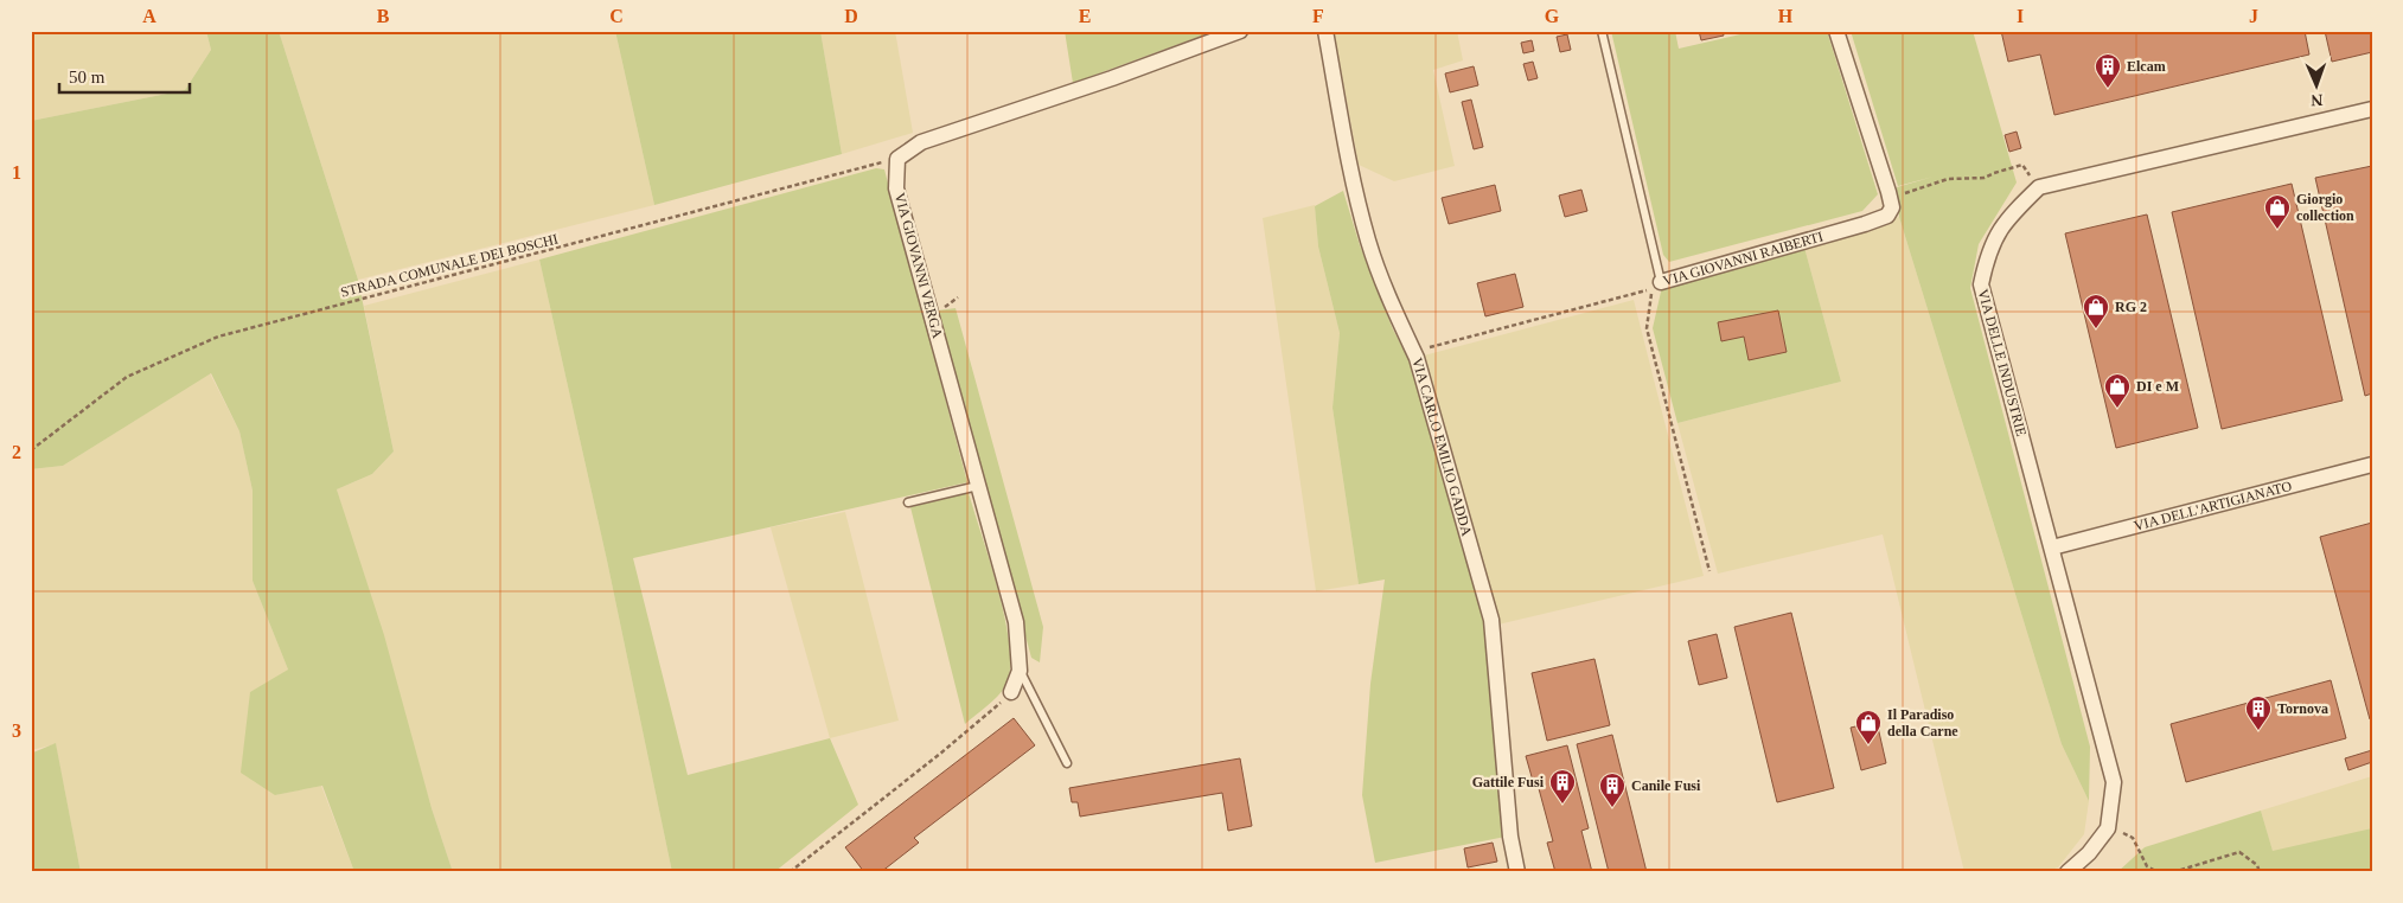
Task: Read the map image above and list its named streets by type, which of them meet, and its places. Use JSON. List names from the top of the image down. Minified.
{"streets":{"street":["VIA GIOVANNI RAIBERTI","VIA GIOVANNI VERGA","VIA DELLE INDUSTRIE","VIA CARLO EMILIO GADDA","VIA DELL'ARTIGIANATO"],"path":["STRADA COMUNALE DEI BOSCHI"]},"crossings":[["STRADA COMUNALE DEI BOSCHI","VIA GIOVANNI VERGA"],["VIA DELLE INDUSTRIE","VIA DELL'ARTIGIANATO"]],"places":{"building":["Elcam","Tornova","Gattile Fusi","Canile Fusi"],"shop":["Giorgio collection","RG 2","DI e M","Il Paradiso della Carne"]},"scale_bar":"50 m","north":"bottom","grid":{"columns":["A","B","C","D","E","F","G","H","I","J"],"rows":["1","2","3"]}}
